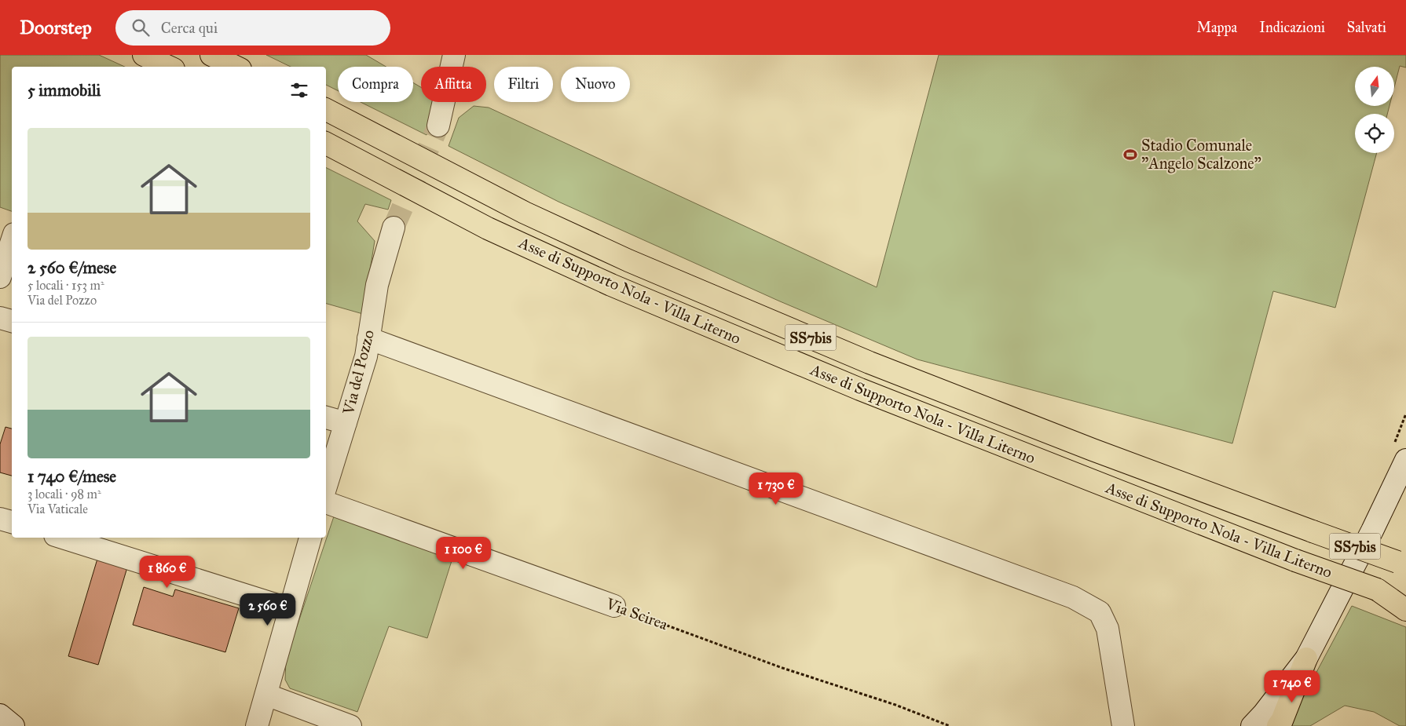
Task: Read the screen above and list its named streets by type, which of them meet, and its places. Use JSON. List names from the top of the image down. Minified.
{"streets":{"highway":["Asse di Supporto Nola - Villa Literno","SS7bis"],"street":["Via del Pozzo","Via Scirea"]},"places":{"sports":["Stadio Comunale \"Angelo Scalzone\""]},"north":"top","page":{"header":"Doorstep","search":"Cerca qui","nav":["Mappa","Indicazioni","Salvati"],"chip":["Compra","Affitta","Filtri","Nuovo"],"heading":"5 immobili","list":[{"name":"2 560 €/mese","note":"5 locali · 153 m² · Via del Pozzo"},{"name":"1 740 €/mese","note":"3 locali · 98 m² · Via Vaticale"}],"price":["1 730 €","1 100 €","1 860 €","2 560 €","1 740 €"]}}
